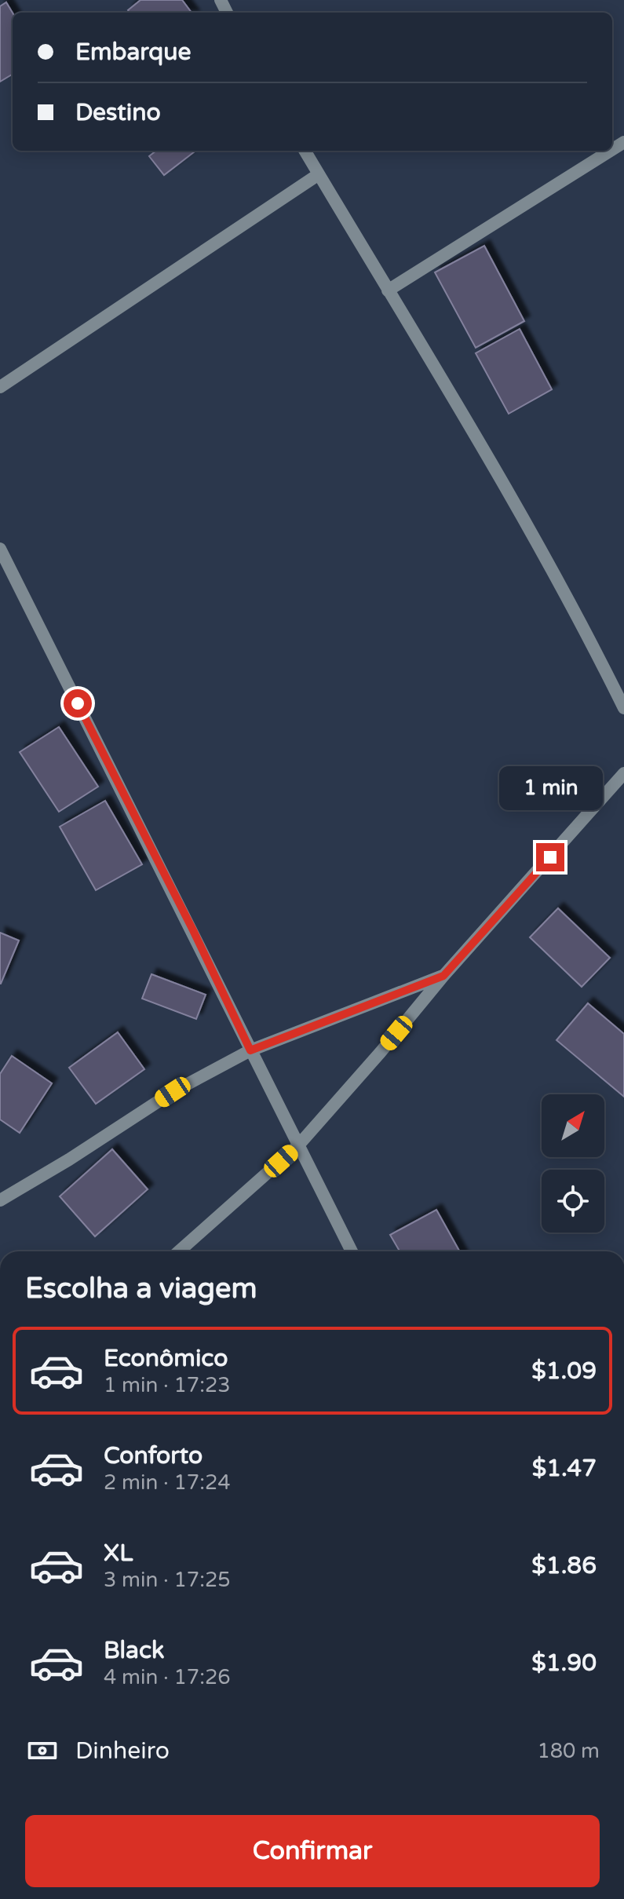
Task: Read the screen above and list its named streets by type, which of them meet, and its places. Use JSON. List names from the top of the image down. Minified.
{"north":"top right","page":{"banner":["Embarque","Destino"],"bubble":"1 min","heading":"Escolha a viagem","list":[{"name":"Econômico","note":"1 min · 17:23","value":"$1.09"},{"name":"Conforto","note":"2 min · 17:24","value":"$1.47"},{"name":"XL","note":"3 min · 17:25","value":"$1.86"},{"name":"Black","note":"4 min · 17:26","value":"$1.90"}],"pay":["Dinheiro","180 m"],"buttons":"Confirmar"}}
